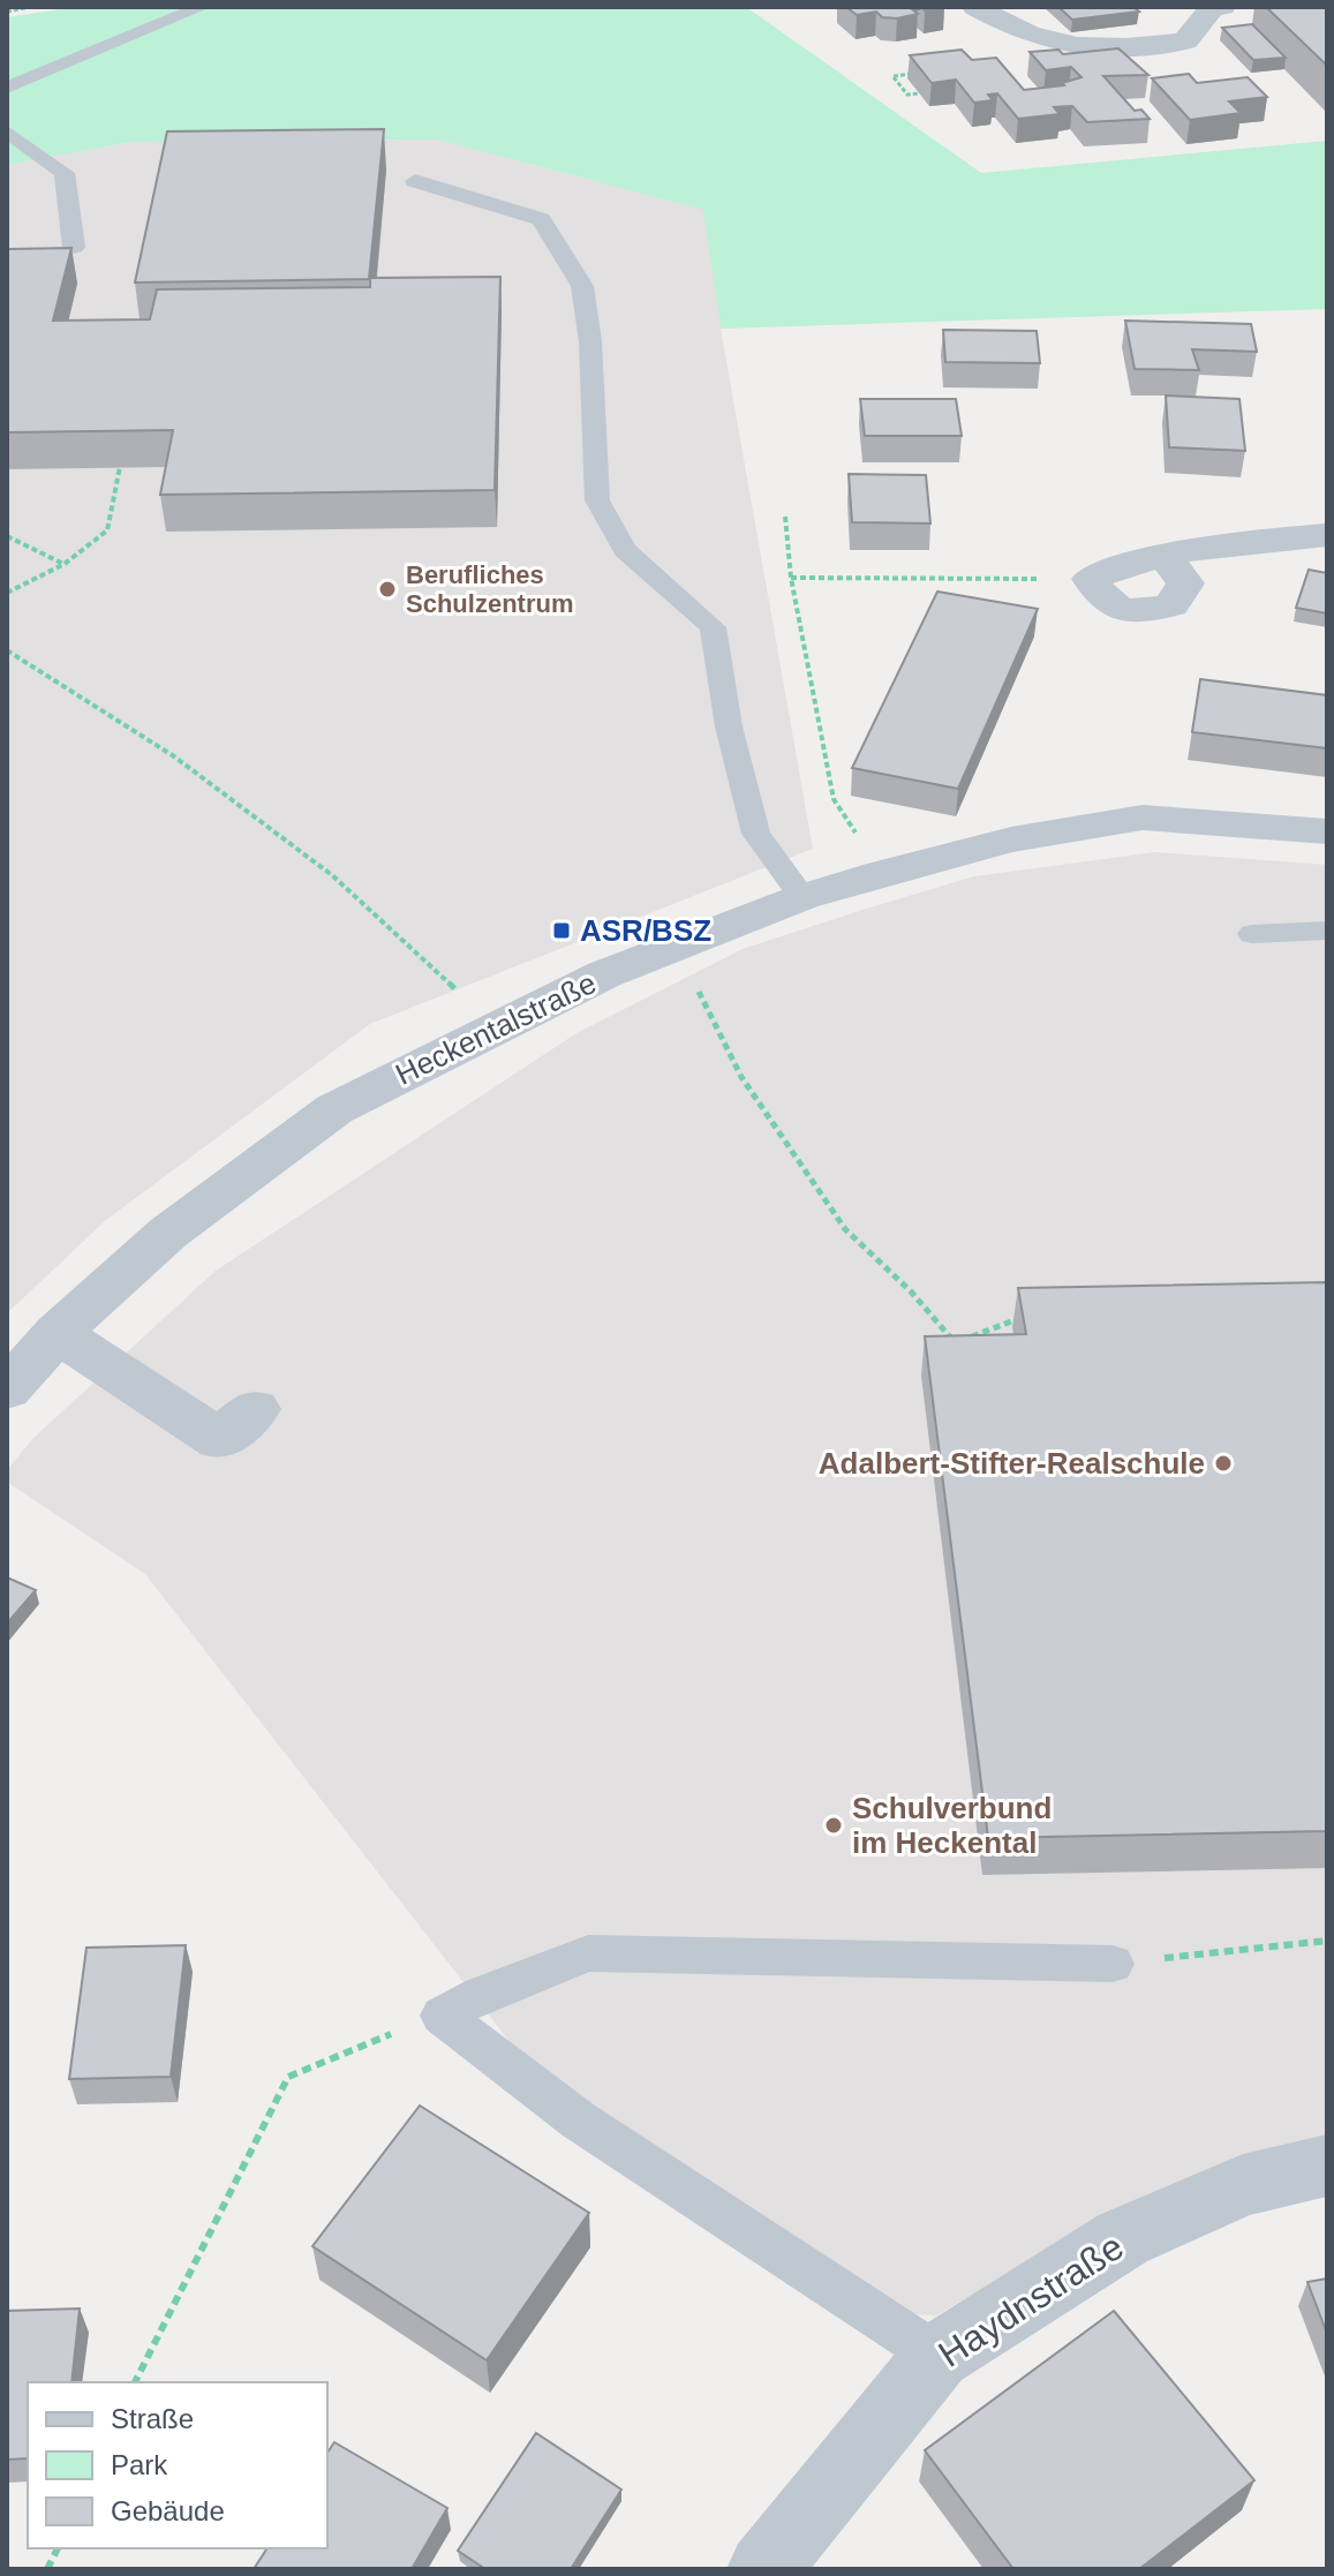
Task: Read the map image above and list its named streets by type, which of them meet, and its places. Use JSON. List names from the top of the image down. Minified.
{"streets":{"street":["Heckentalstraße","Haydnstraße"]},"places":{"other":["Berufliches Schulzentrum","Adalbert-Stifter-Realschule","Schulverbund im Heckental"],"transit":["ASR/BSZ"]},"legend":["Straße","Park","Gebäude"]}
